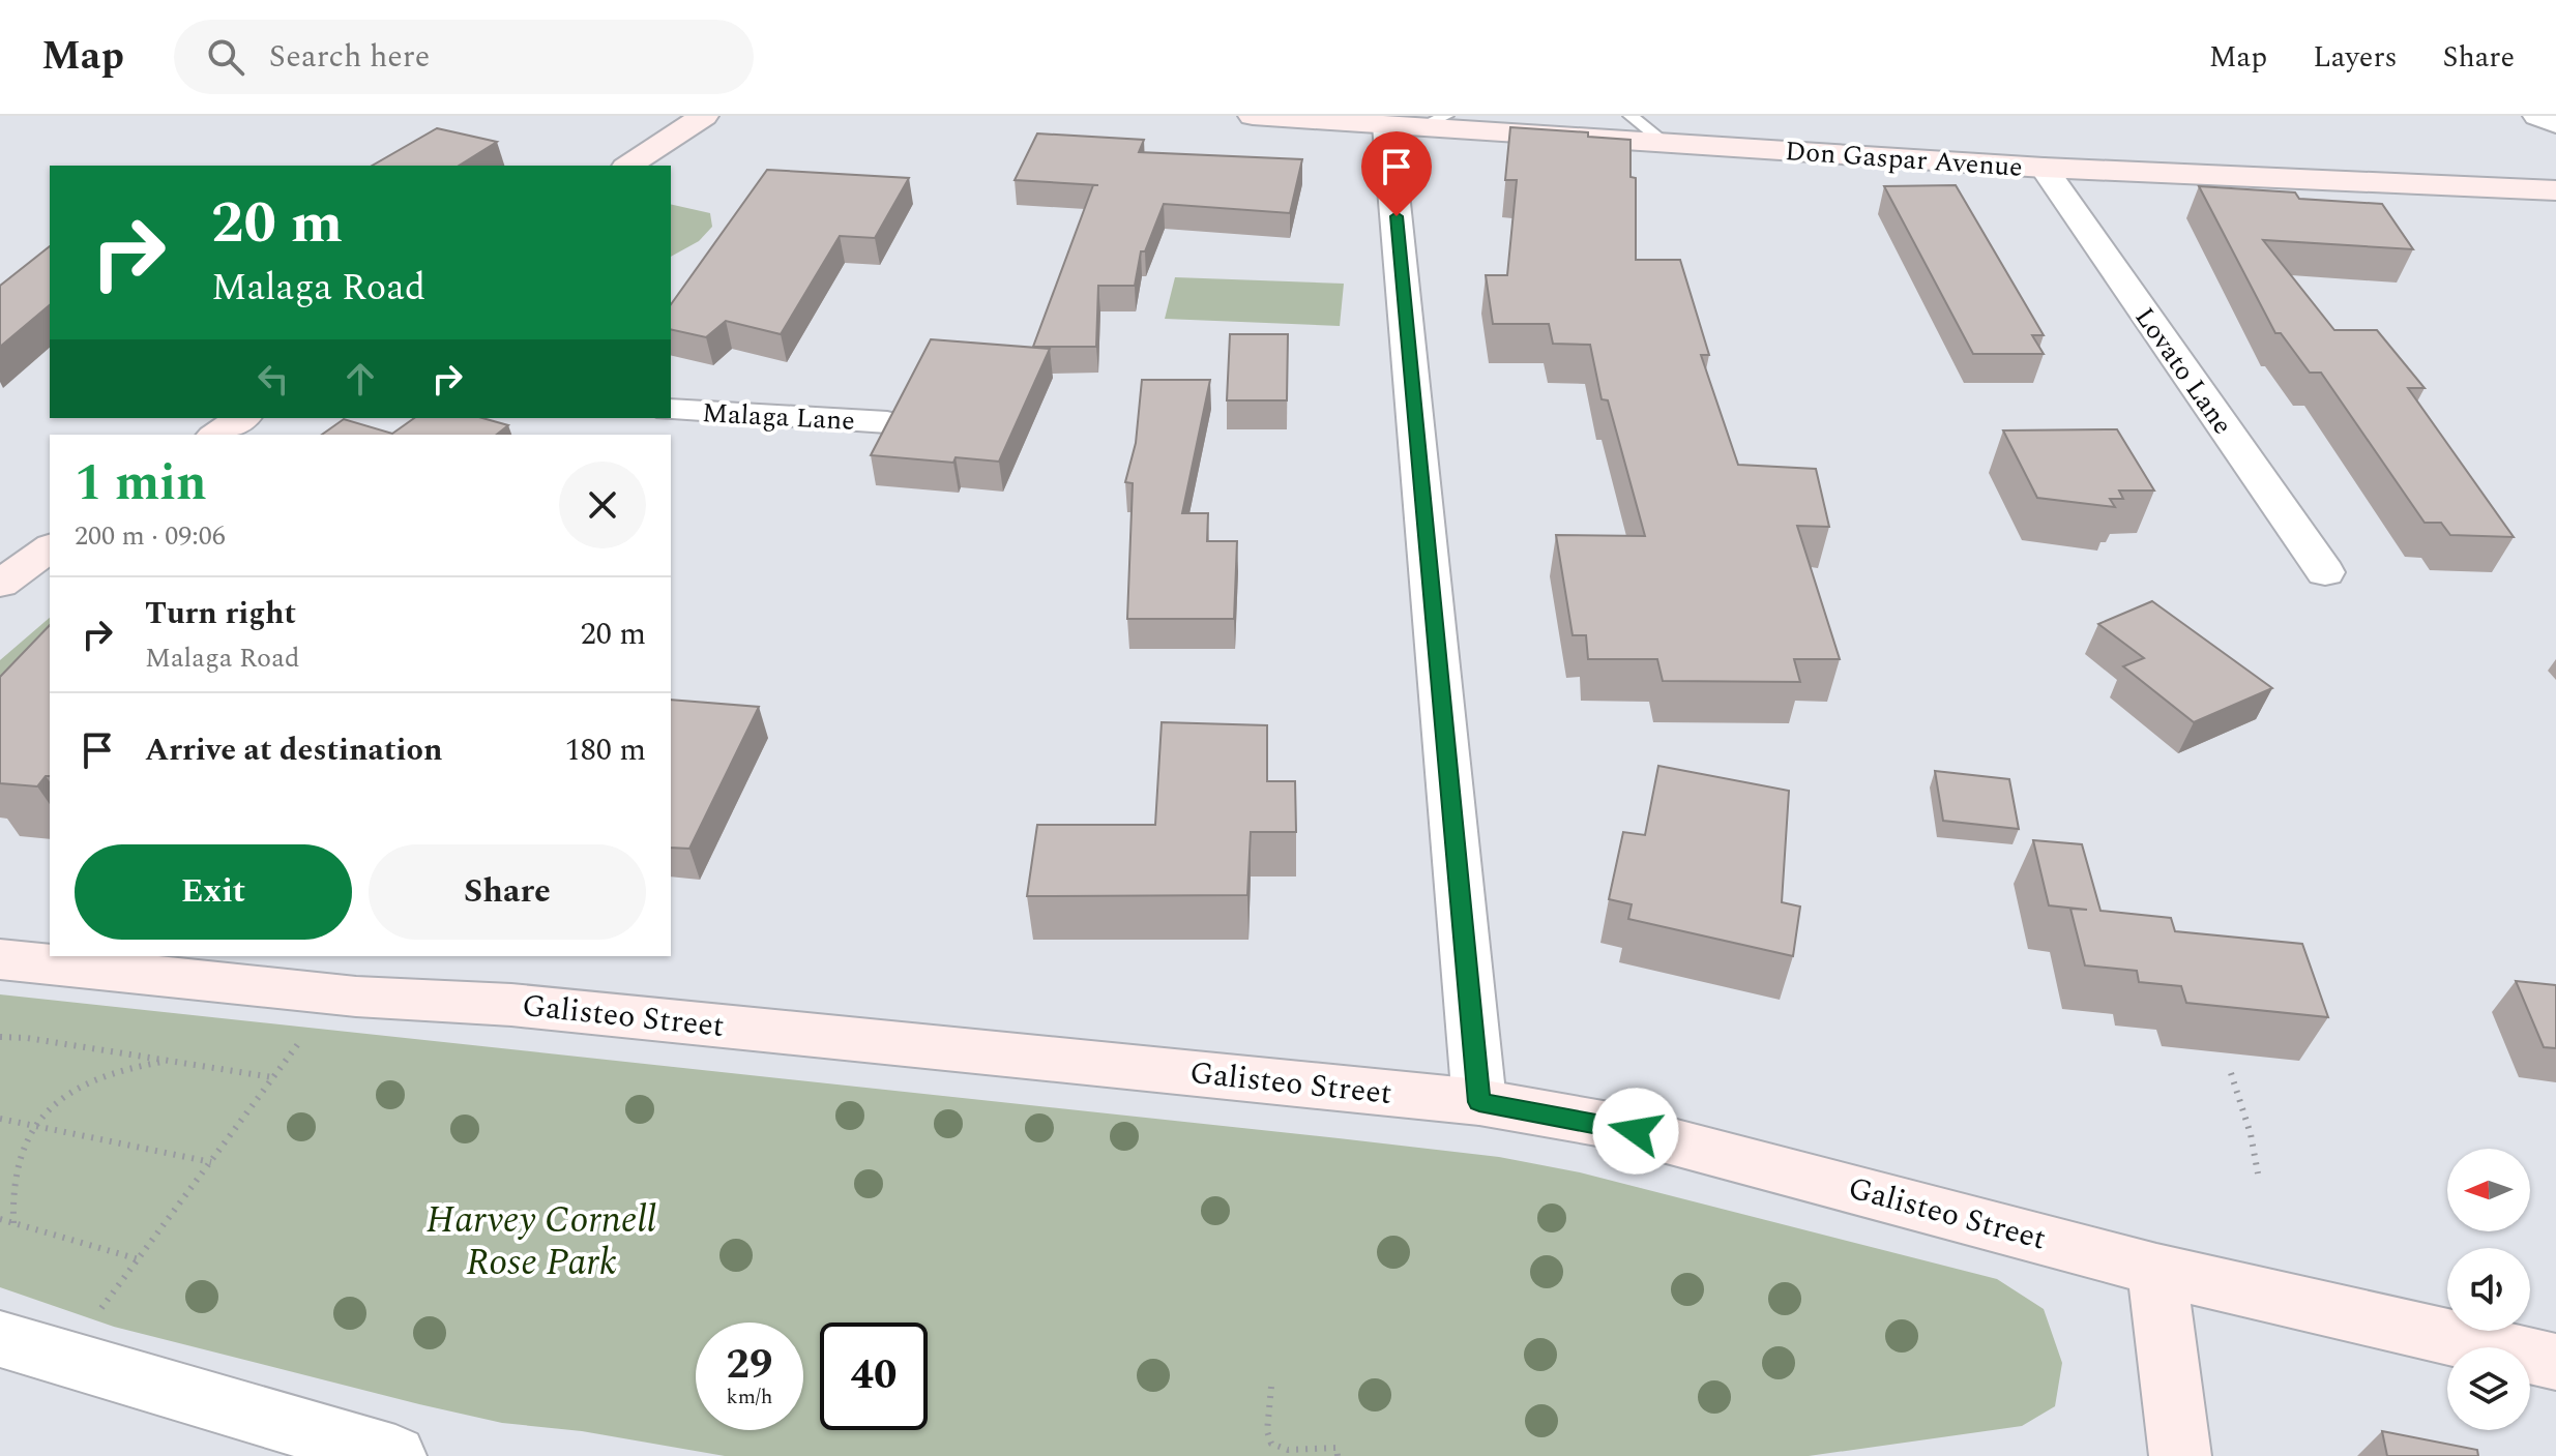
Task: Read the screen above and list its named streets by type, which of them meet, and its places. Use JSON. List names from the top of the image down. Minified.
{"streets":{"street":["Don Gaspar Avenue","Lovato Lane","Malaga Lane","Galisteo Street"]},"crossings":[["Don Gaspar Avenue","Lovato Lane"]],"parks":["Harvey Cornell Rose Park"],"north":"left","page":{"header":"Map","search":"Search here","nav":["Map","Layers","Share"],"turn":["20 m","Malaga Road"],"heading":["1 min","200 m · 09:06"],"list":[{"name":"Turn right","note":"Malaga Road","value":"20 m"},{"name":"Arrive at destination","value":"180 m"}],"buttons":["Exit","Share"],"speed":"29 km/h","limit":"40"}}
